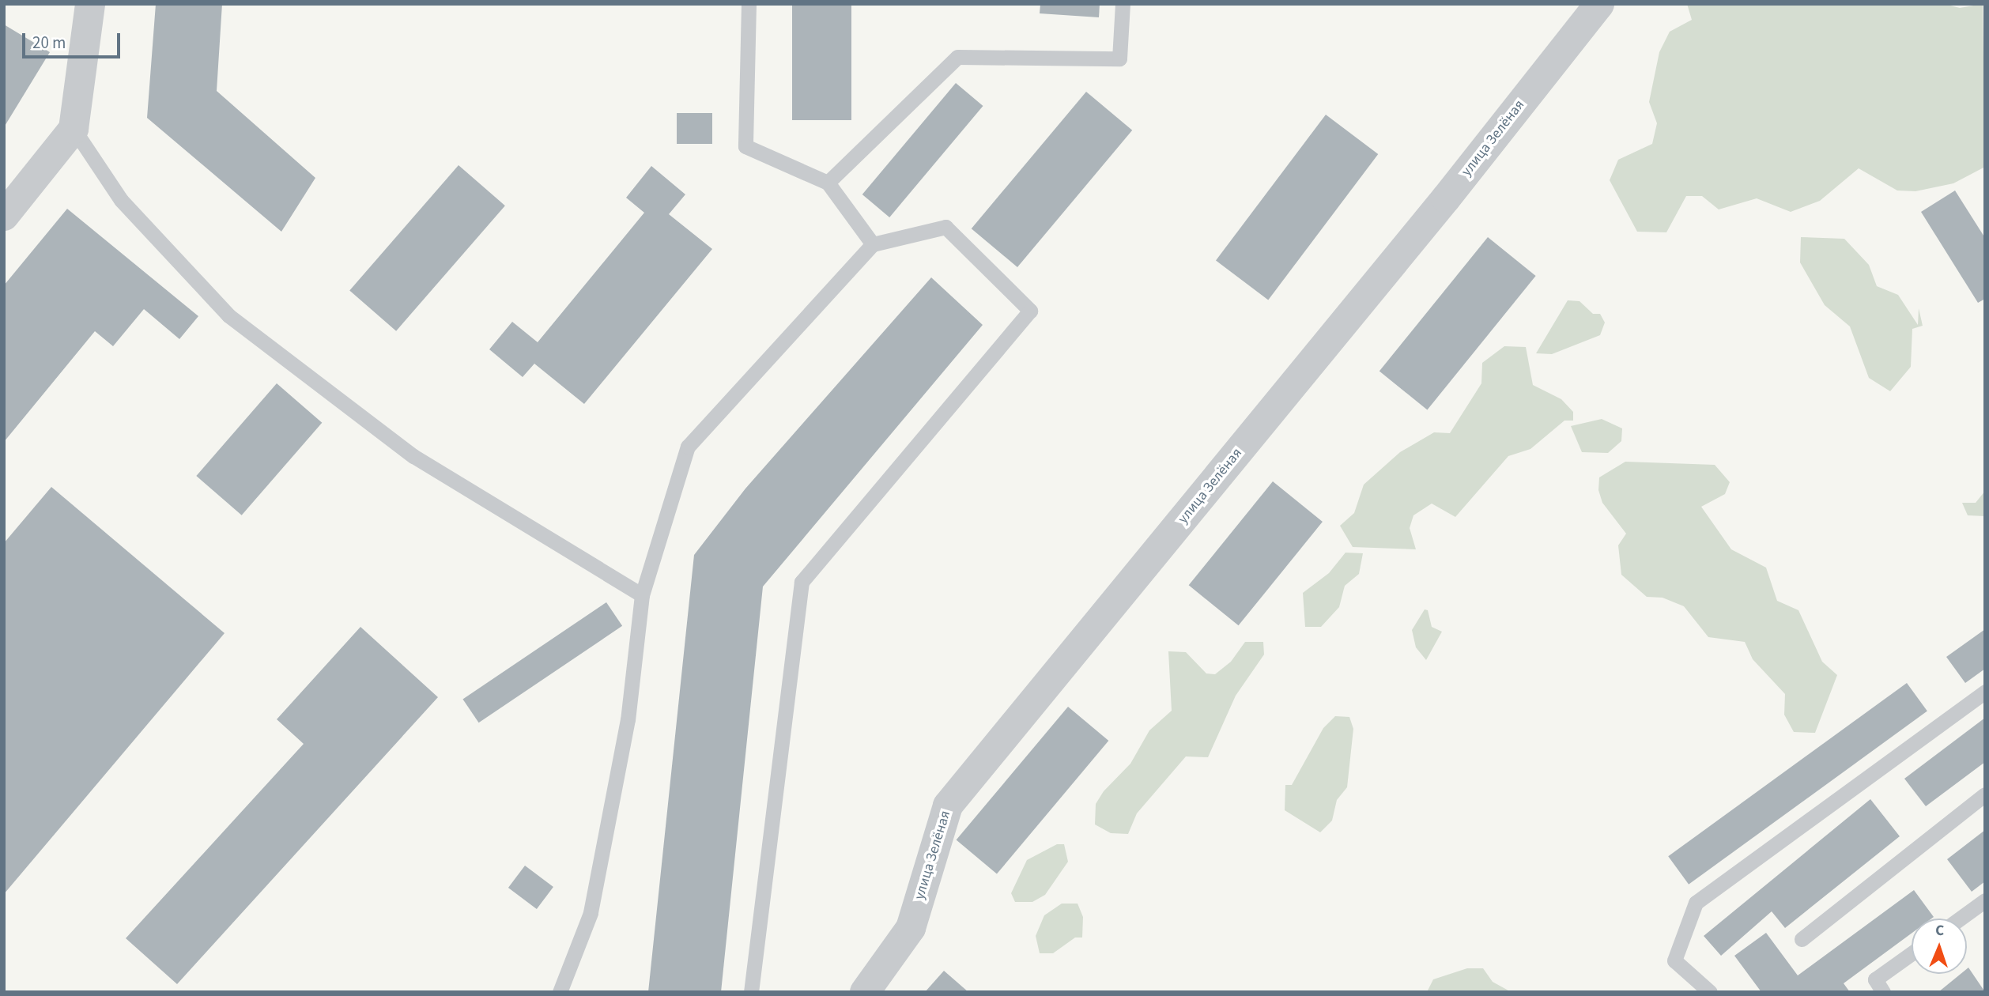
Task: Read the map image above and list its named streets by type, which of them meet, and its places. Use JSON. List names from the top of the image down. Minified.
{"streets":{"street":["улица Зелёная"]},"scale_bar":"20 m","north":"top"}
